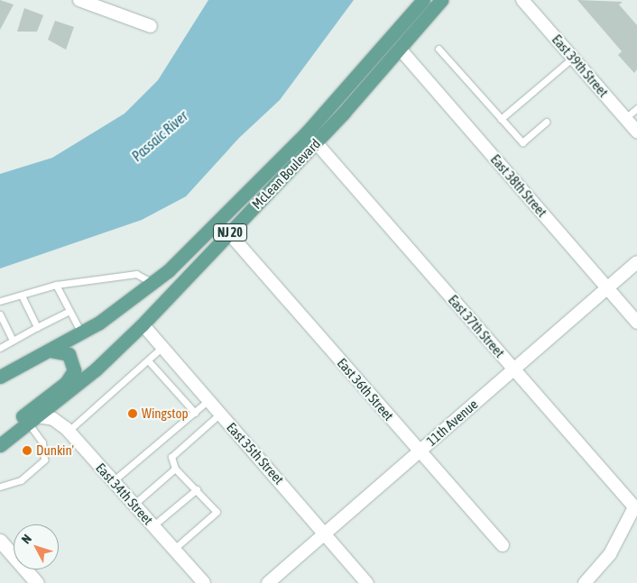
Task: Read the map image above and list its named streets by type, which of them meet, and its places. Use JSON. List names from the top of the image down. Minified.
{"streets":{"main road":["McLean Boulevard","NJ 20"],"street":["East 39th Street","East 38th Street","East 37th Street","East 36th Street","11th Avenue","East 35th Street","East 34th Street"]},"crossings":[["McLean Boulevard","East 38th Street"],["McLean Boulevard","East 37th Street"],["McLean Boulevard","East 36th Street"],["McLean Boulevard","East 35th Street"],["McLean Boulevard","East 34th Street"],["East 38th Street","11th Avenue"],["East 37th Street","11th Avenue"],["East 36th Street","11th Avenue"],["11th Avenue","East 35th Street"]],"water":["Passaic River"],"places":["Wingstop","Dunkin'"],"north":"top left"}
